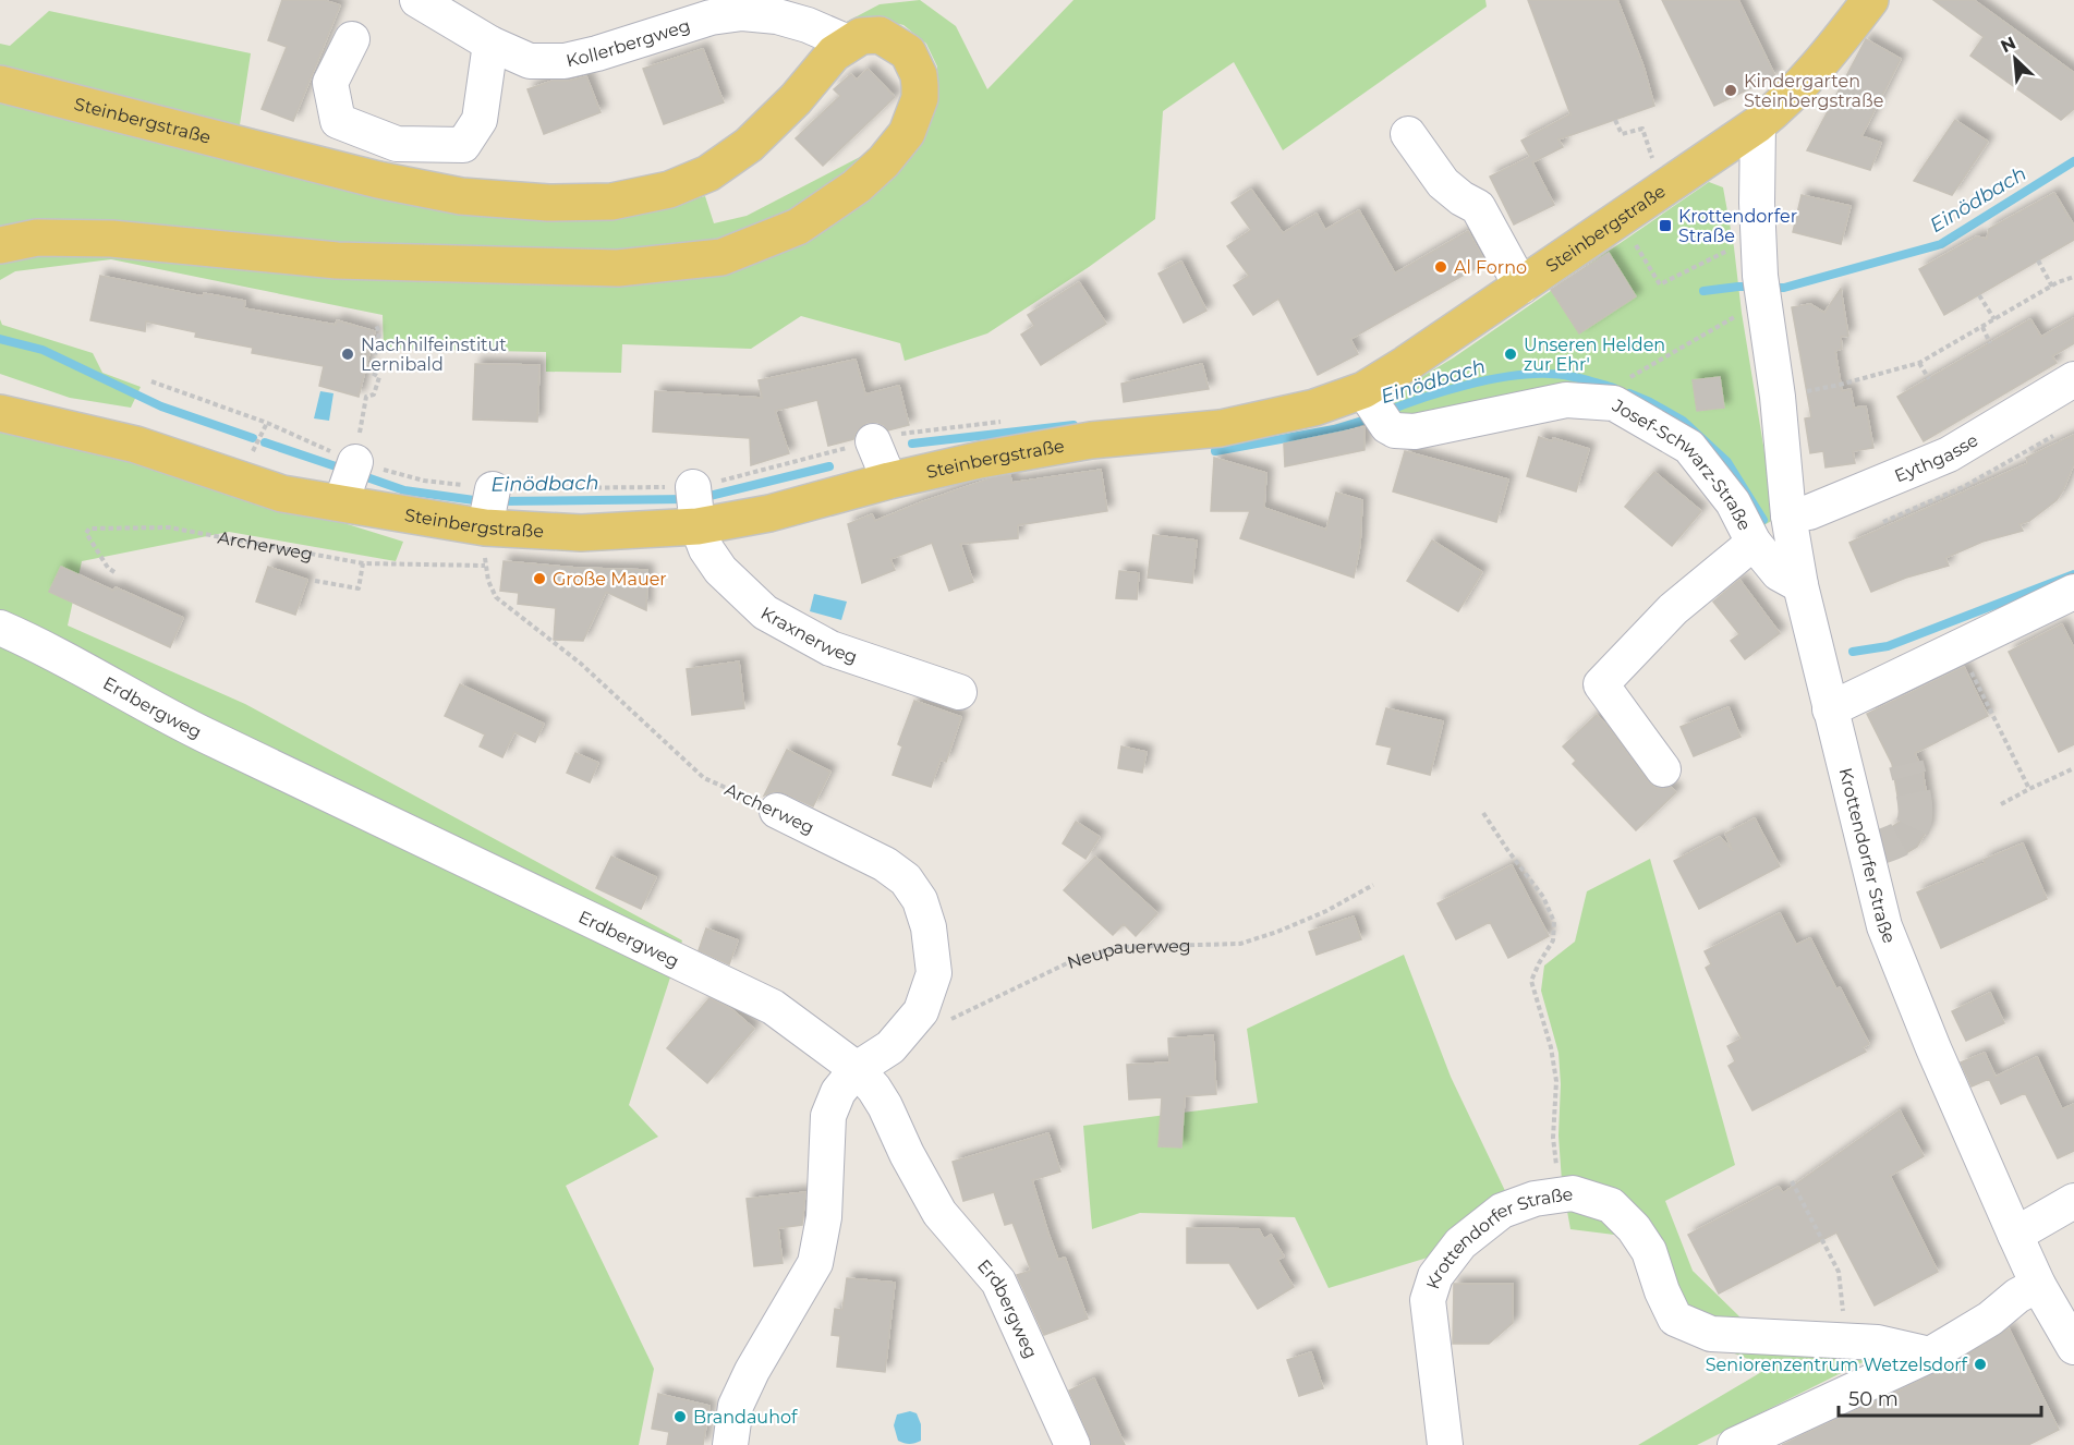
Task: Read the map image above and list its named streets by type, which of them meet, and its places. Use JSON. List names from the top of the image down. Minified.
{"streets":{"main road":["Steinbergstraße"],"street":["Kollerbergweg","Eythgasse","Josef-Schwarz-Straße","Archerweg","Kraxnerweg","Erdbergweg","Krottendorfer Straße"],"path":["Neupauerweg"]},"crossings":[["Kollerbergweg","Steinbergstraße"],["Steinbergstraße","Josef-Schwarz-Straße"],["Steinbergstraße","Archerweg"],["Steinbergstraße","Kraxnerweg"],["Steinbergstraße","Krottendorfer Straße"],["Eythgasse","Krottendorfer Straße"],["Josef-Schwarz-Straße","Krottendorfer Straße"],["Archerweg","Erdbergweg"]],"water":["Einödbach"],"places":{"other":["Kindergarten Steinbergstraße","Al Forno","Nachhilfeinstitut Lernibald","Unseren Helden zur Ehr'","Große Mauer","Seniorenzentrum Wetzelsdorf","Brandauhof"],"transit":["Krottendorfer Straße"]},"scale_bar":"50 m","north":"top left"}
